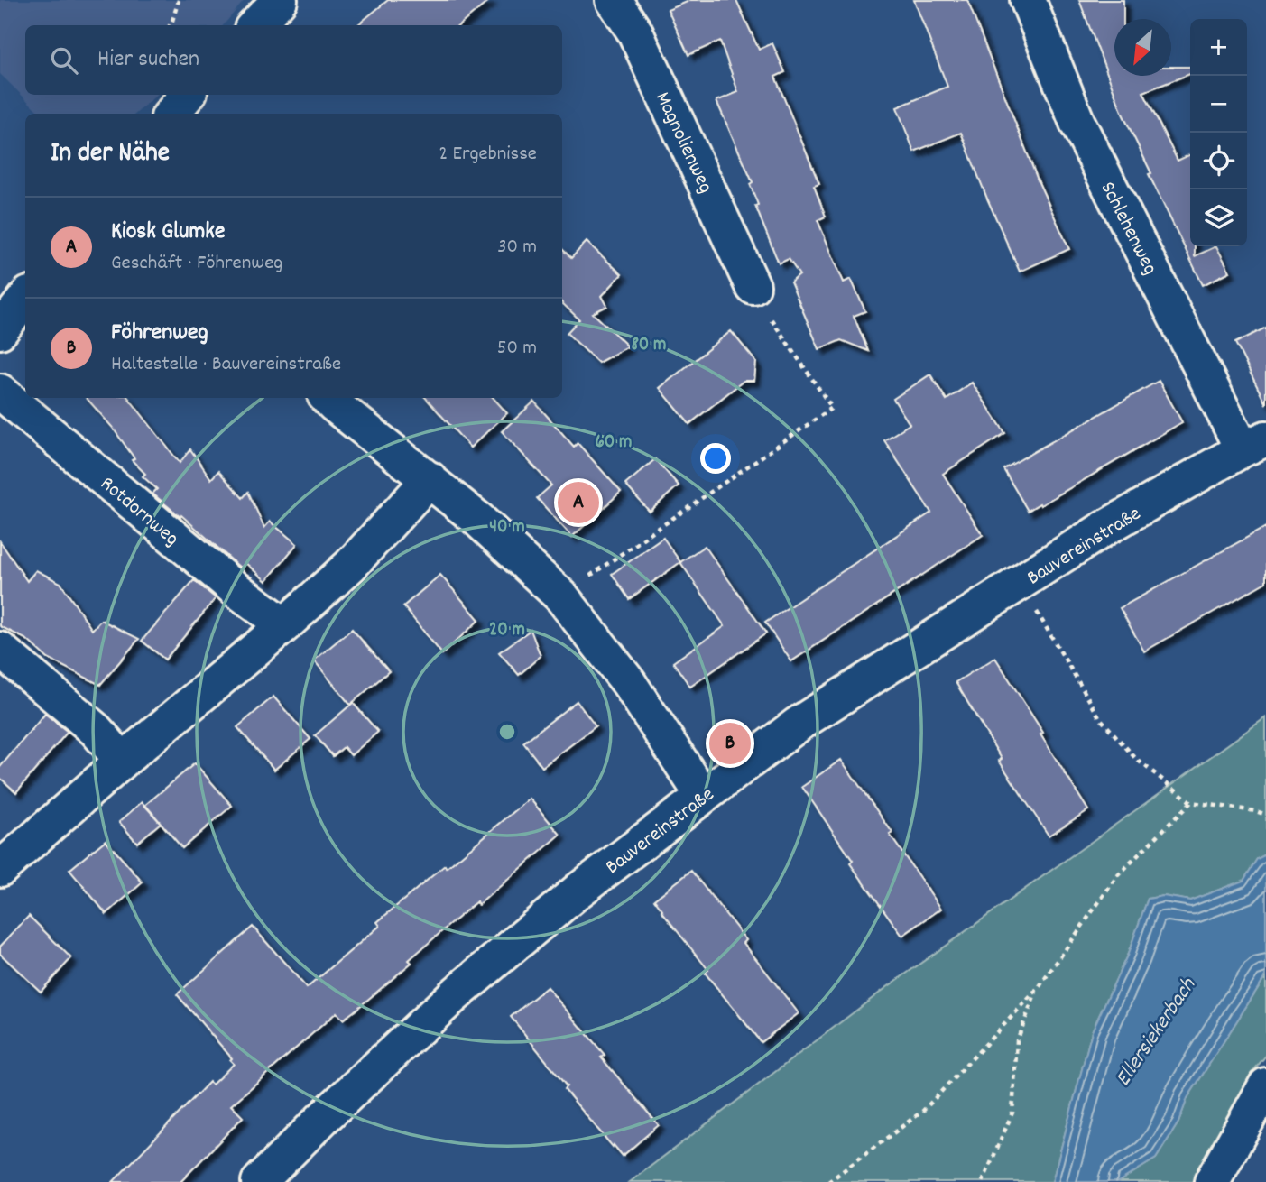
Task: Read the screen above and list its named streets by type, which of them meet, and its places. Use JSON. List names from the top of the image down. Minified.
{"streets":{"street":["Magnolienweg","Schlehenweg","Rotdornweg","Bauvereinstraße"]},"crossings":[["Schlehenweg","Bauvereinstraße"]],"water":["Ellersiekerbach"],"north":"bottom left","page":{"map_buttons":["+","−"],"search":"Hier suchen","heading":["In der Nähe","2 Ergebnisse"],"list":[{"mark":"A","name":"Kiosk Glumke","note":"Geschäft · Föhrenweg","value":"30 m"},{"mark":"B","name":"Föhrenweg","note":"Haltestelle · Bauvereinstraße","value":"50 m"}],"pins":["A","B"]},"rings":["80 m","60 m","40 m","20 m"]}
